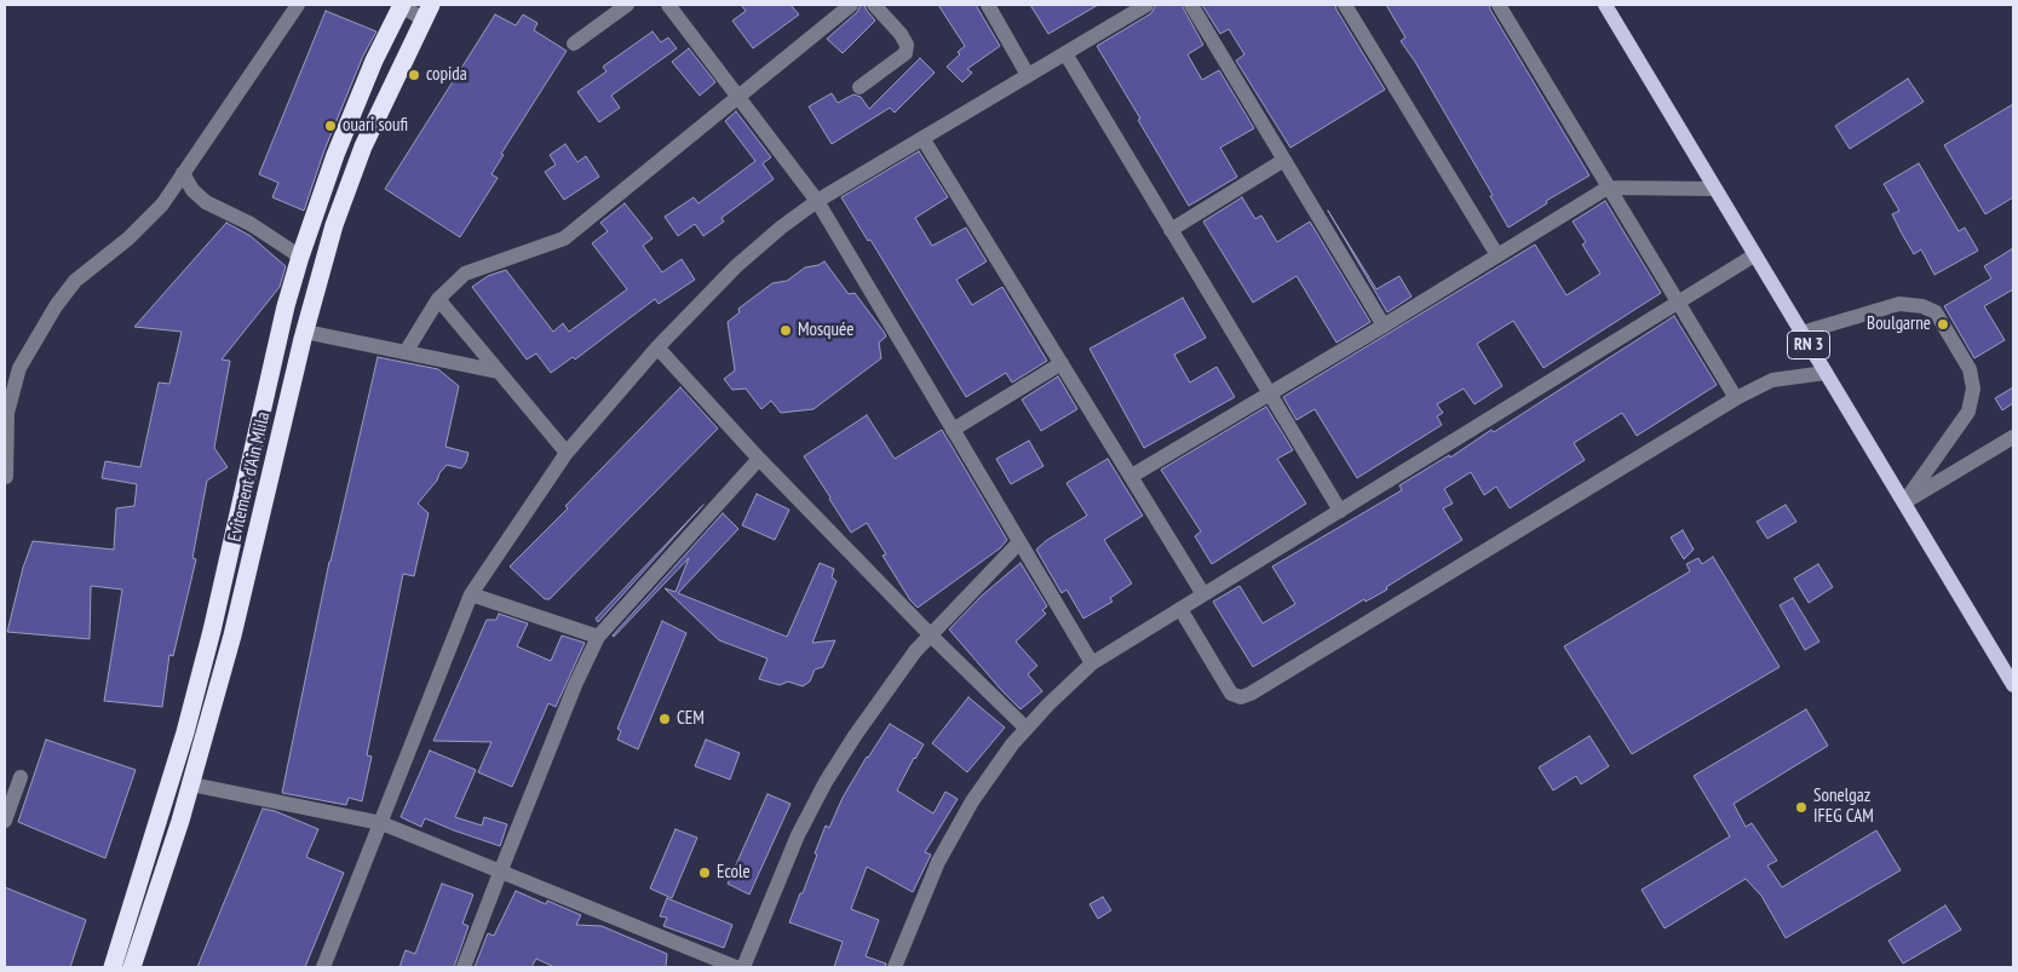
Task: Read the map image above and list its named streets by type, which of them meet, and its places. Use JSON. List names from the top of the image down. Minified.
{"streets":{"highway":["Evitement d'Ain Mlila"],"main road":["RN 3"]},"places":["copida","ouari soufi","Boulgarne","Mosquée","CEM","Sonelgaz IFEG CAM","Ecole"]}
